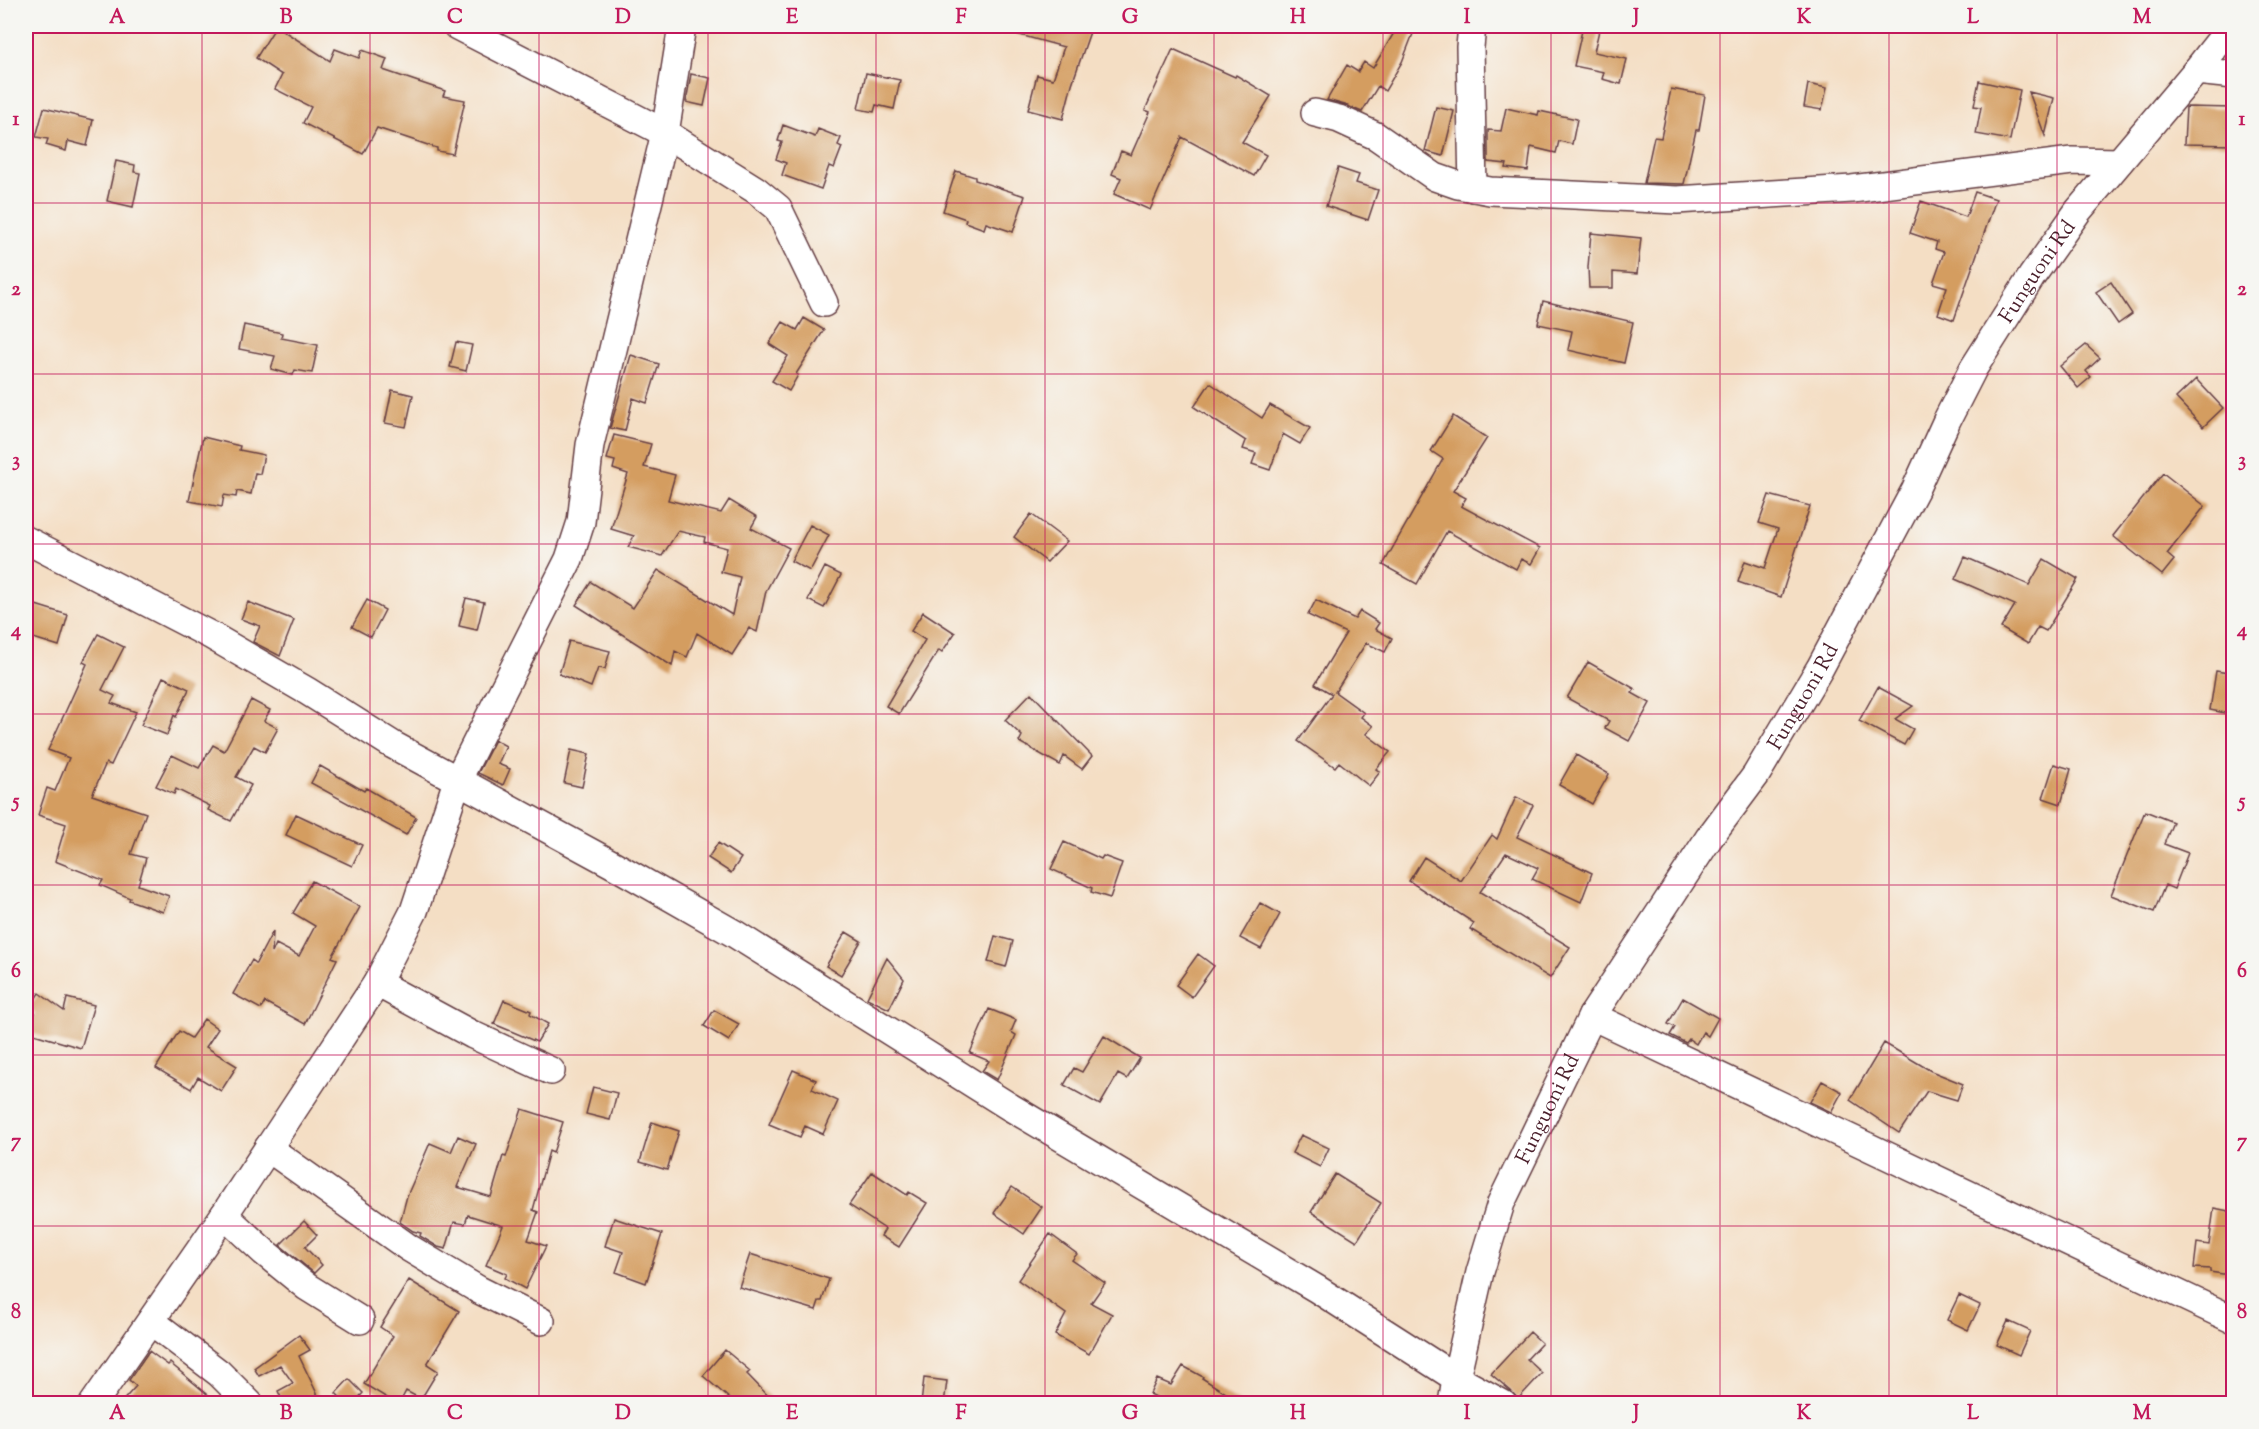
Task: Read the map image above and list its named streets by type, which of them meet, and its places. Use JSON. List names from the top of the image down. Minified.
{"streets":{"street":["Funguoni Rd"]},"grid":{"columns":["A","B","C","D","E","F","G","H","I","J","K","L","M"],"rows":["1","2","3","4","5","6","7","8"]}}
